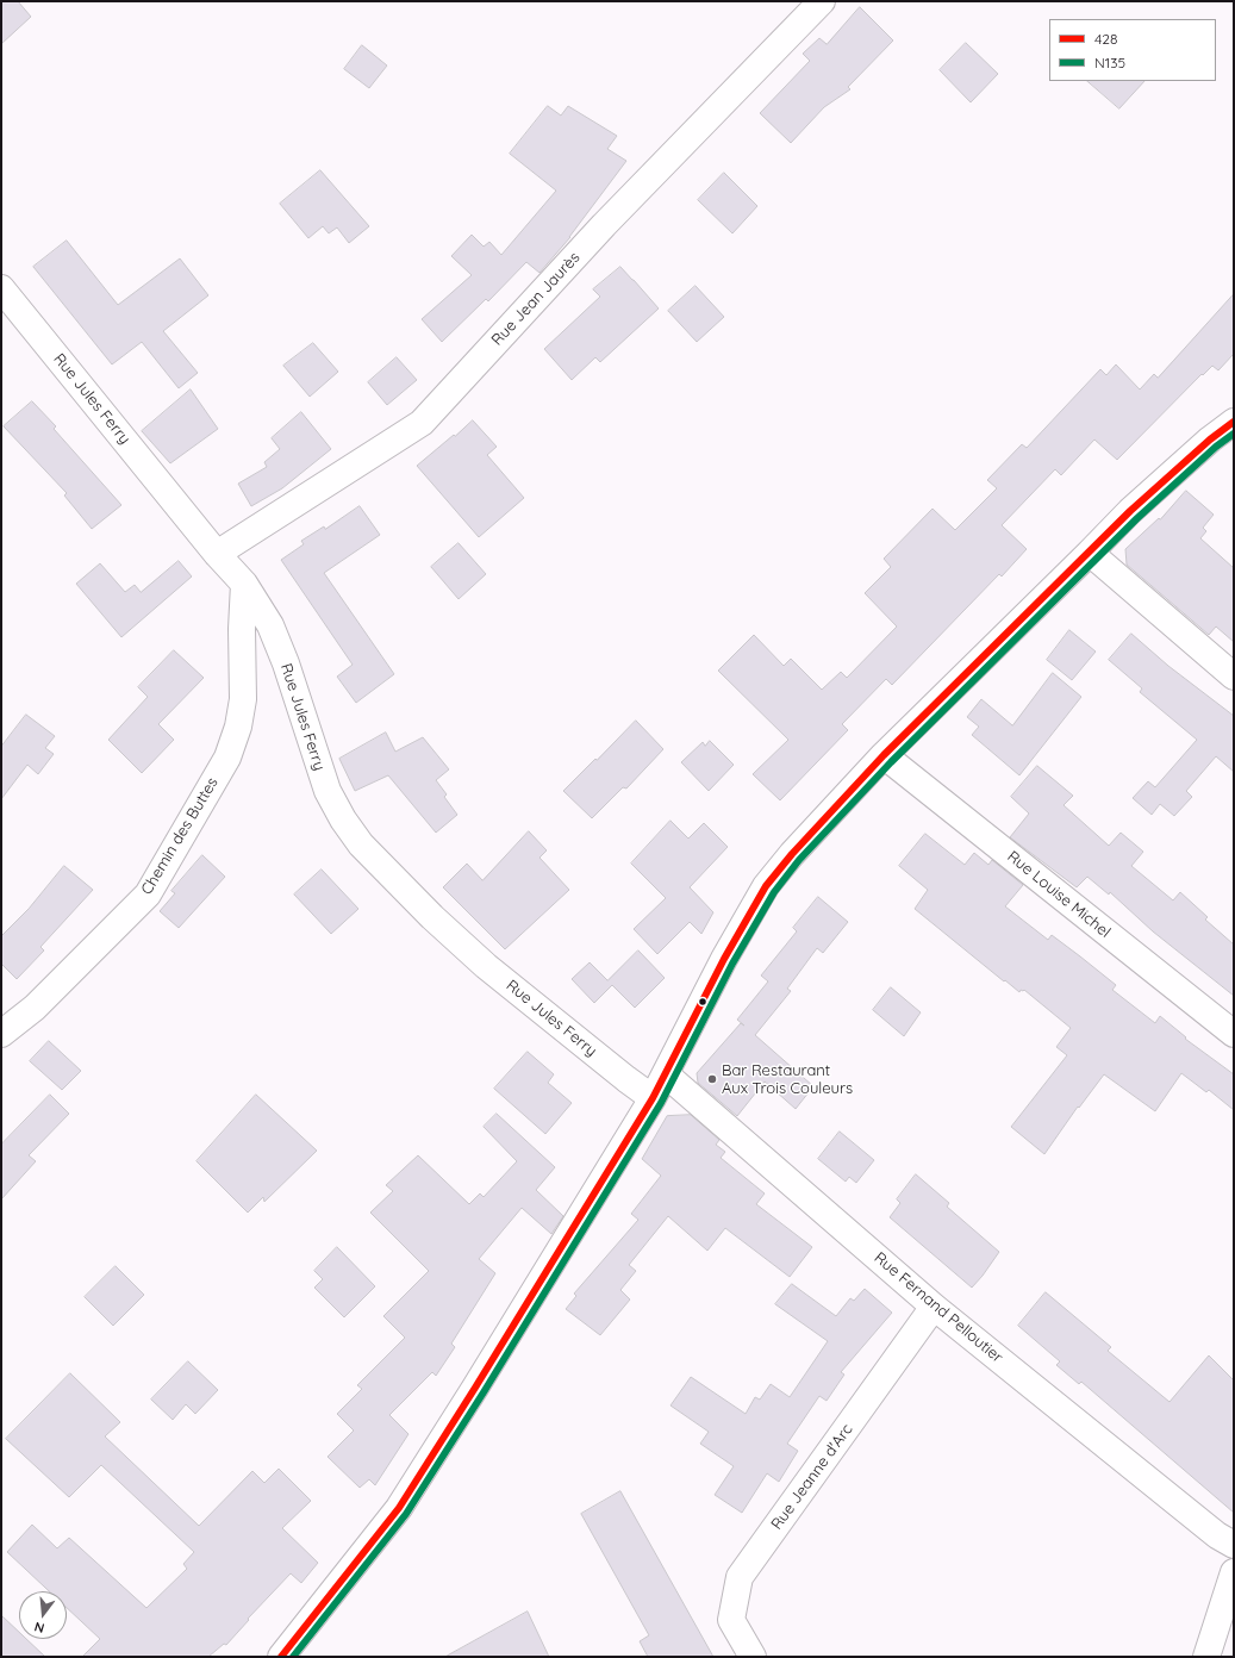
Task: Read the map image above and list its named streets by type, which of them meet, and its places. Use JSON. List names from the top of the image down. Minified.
{"streets":{"street":["Rue Jean Jaurès","Rue Jules Ferry","Chemin des Buttes","Rue Louise Michel","Rue Fernand Pelloutier","Rue Jeanne d'Arc"]},"crossings":[["Rue Jean Jaurès","Rue Jules Ferry"],["Rue Jules Ferry","Chemin des Buttes"],["Rue Fernand Pelloutier","Rue Jeanne d'Arc"]],"places":["Bar Restaurant Aux Trois Couleurs"],"lines":["transit line 428","transit line N135"],"legend":["428","N135"],"north":"bottom"}
